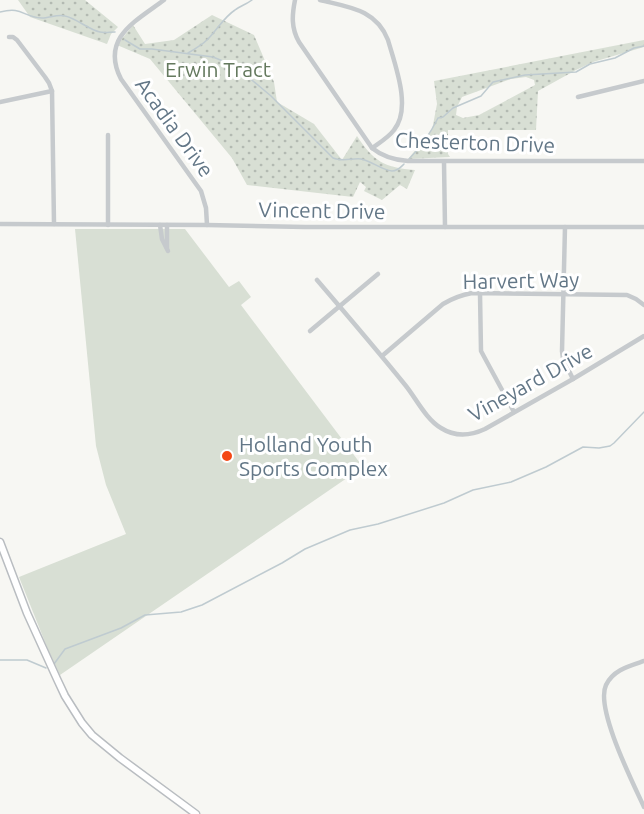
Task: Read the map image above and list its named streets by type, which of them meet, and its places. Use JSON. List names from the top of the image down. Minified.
{"streets":{"street":["Acadia Drive","Chesterton Drive","Vincent Drive","Harvert Way","Vineyard Drive"]},"crossings":[["Acadia Drive","Vincent Drive"],["Harvert Way","Vineyard Drive"]],"parks":["Erwin Tract"],"places":["Holland Youth Sports Complex"]}
